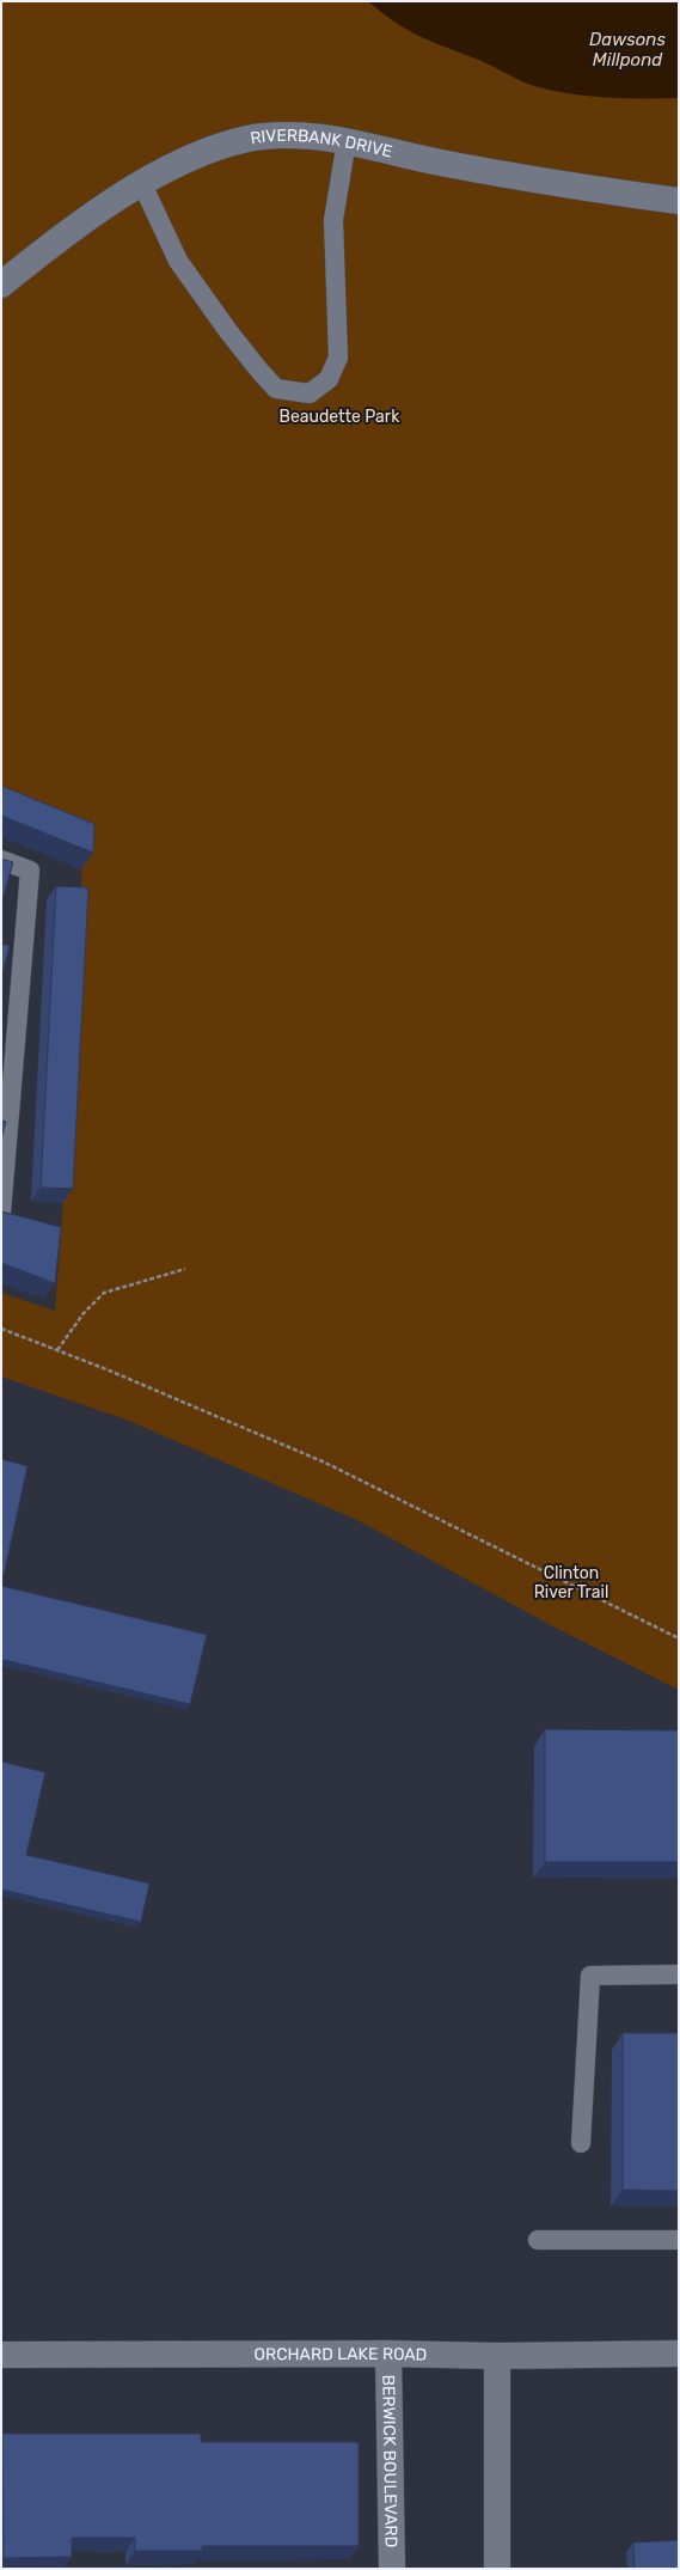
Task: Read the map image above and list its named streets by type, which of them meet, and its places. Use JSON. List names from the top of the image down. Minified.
{"streets":{"street":["RIVERBANK DRIVE","ORCHARD LAKE ROAD","BERWICK BOULEVARD"]},"crossings":[["ORCHARD LAKE ROAD","BERWICK BOULEVARD"]],"water":["Dawsons Millpond"],"parks":["Beaudette Park","Clinton River Trail"]}
